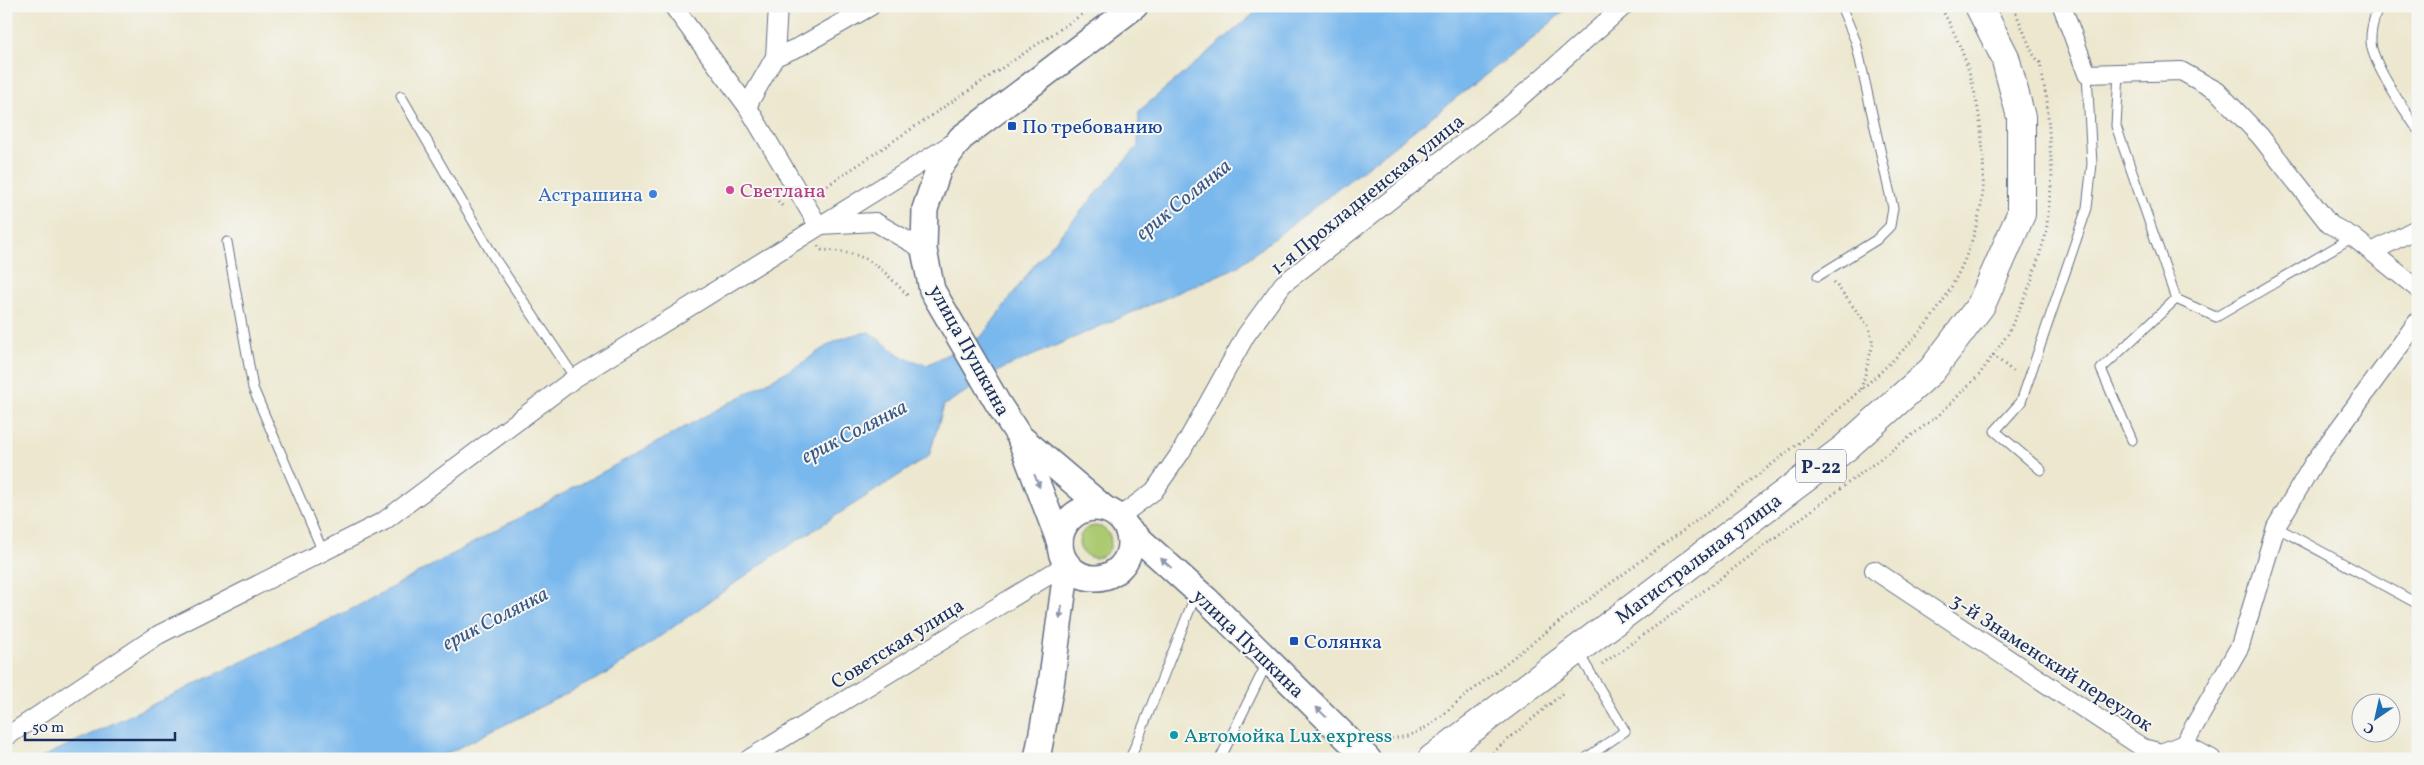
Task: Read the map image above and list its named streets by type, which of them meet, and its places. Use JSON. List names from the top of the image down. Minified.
{"streets":{"highway":["Р-22","Магистральная улица"],"main road":["улица Пушкина"],"street":["1-я Прохладненская улица","Советская улица","3-й Знаменский переулок"]},"crossings":[["1-я Прохладненская улица","улица Пушкина"],["1-я Прохладненская улица","Советская улица"],["улица Пушкина","Советская улица"]],"water":["ерик Солянка"],"places":{"transit":["По требованию","Солянка"],"other":["Светлана","Астрашина","Автомойка Lux express"]},"scale_bar":"50 m","north":"bottom left"}
